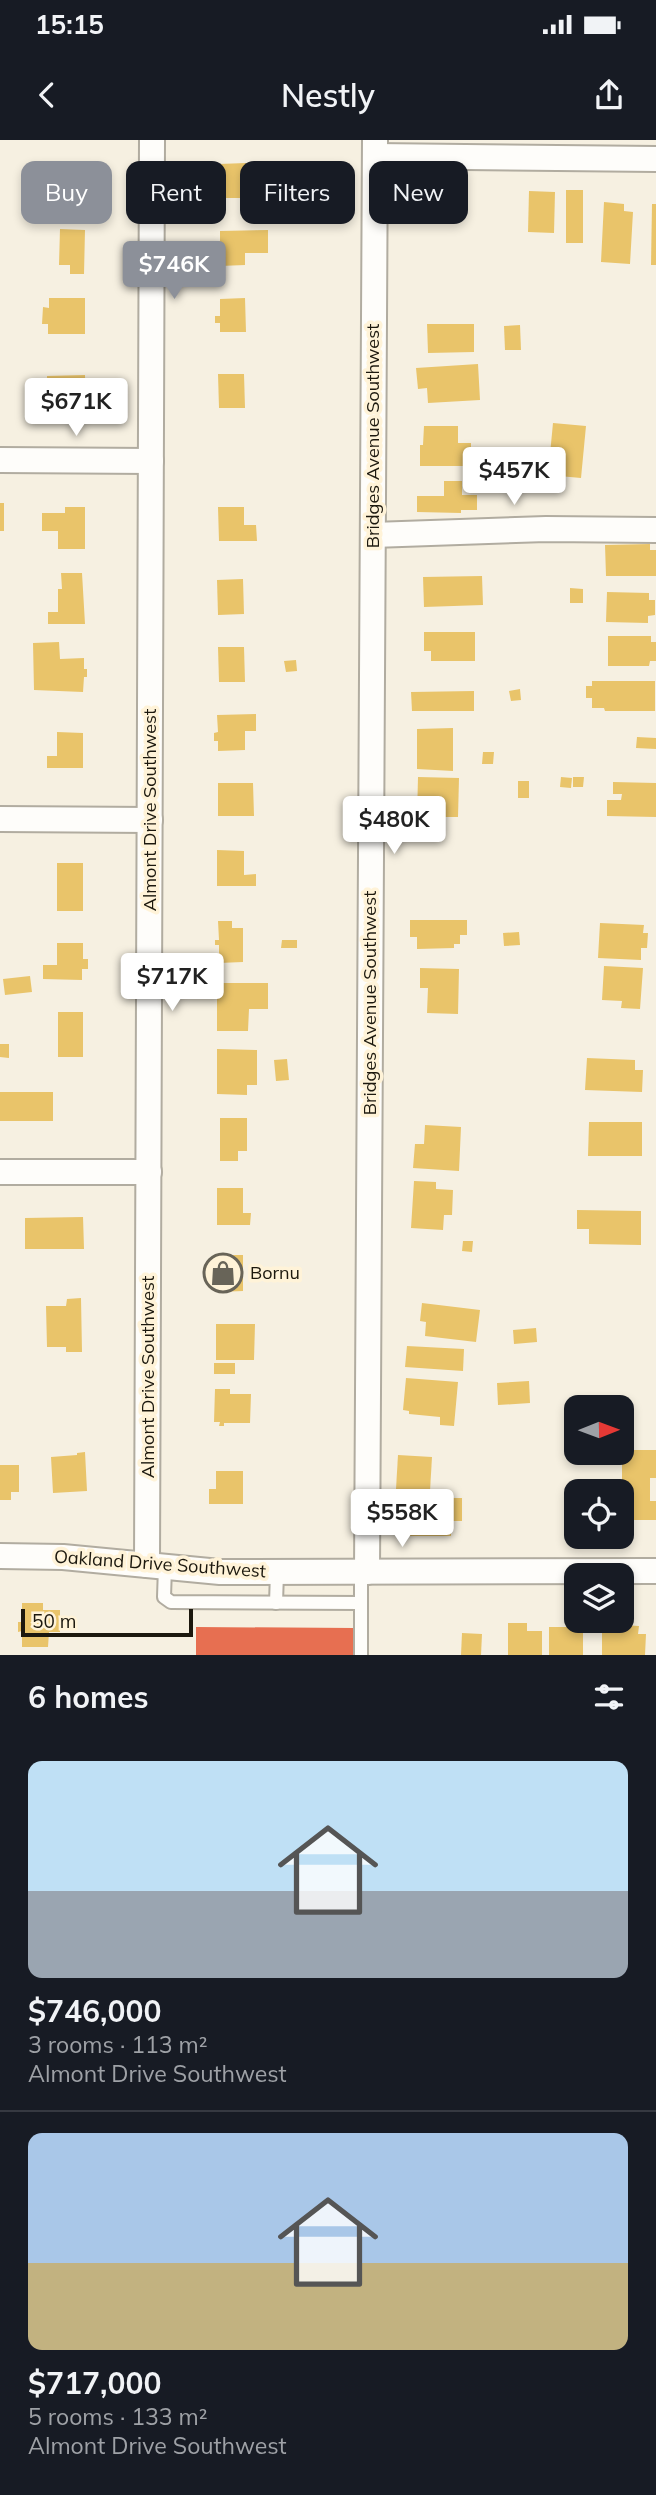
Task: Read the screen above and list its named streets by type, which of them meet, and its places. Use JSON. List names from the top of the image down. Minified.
{"streets":{"street":["Bridges Avenue Southwest","Almont Drive Southwest","Oakland Drive Southwest"]},"crossings":[["Bridges Avenue Southwest","Oakland Drive Southwest"],["Almont Drive Southwest","Oakland Drive Southwest"]],"places":{"shop":["Bornu"]},"scale_bar":"50 m","north":"right","page":{"status":"15:15","header":"Nestly","chip":["Buy","Rent","Filters","New"],"price":["$746K","$671K","$457K","$480K","$717K","$558K"],"scale":"50 m","heading":"6 homes","list":[{"name":"$746,000","note":"3 rooms · 113 m² · Almont Drive Southwest"},{"name":"$717,000","note":"5 rooms · 133 m² · Almont Drive Southwest"}]}}
